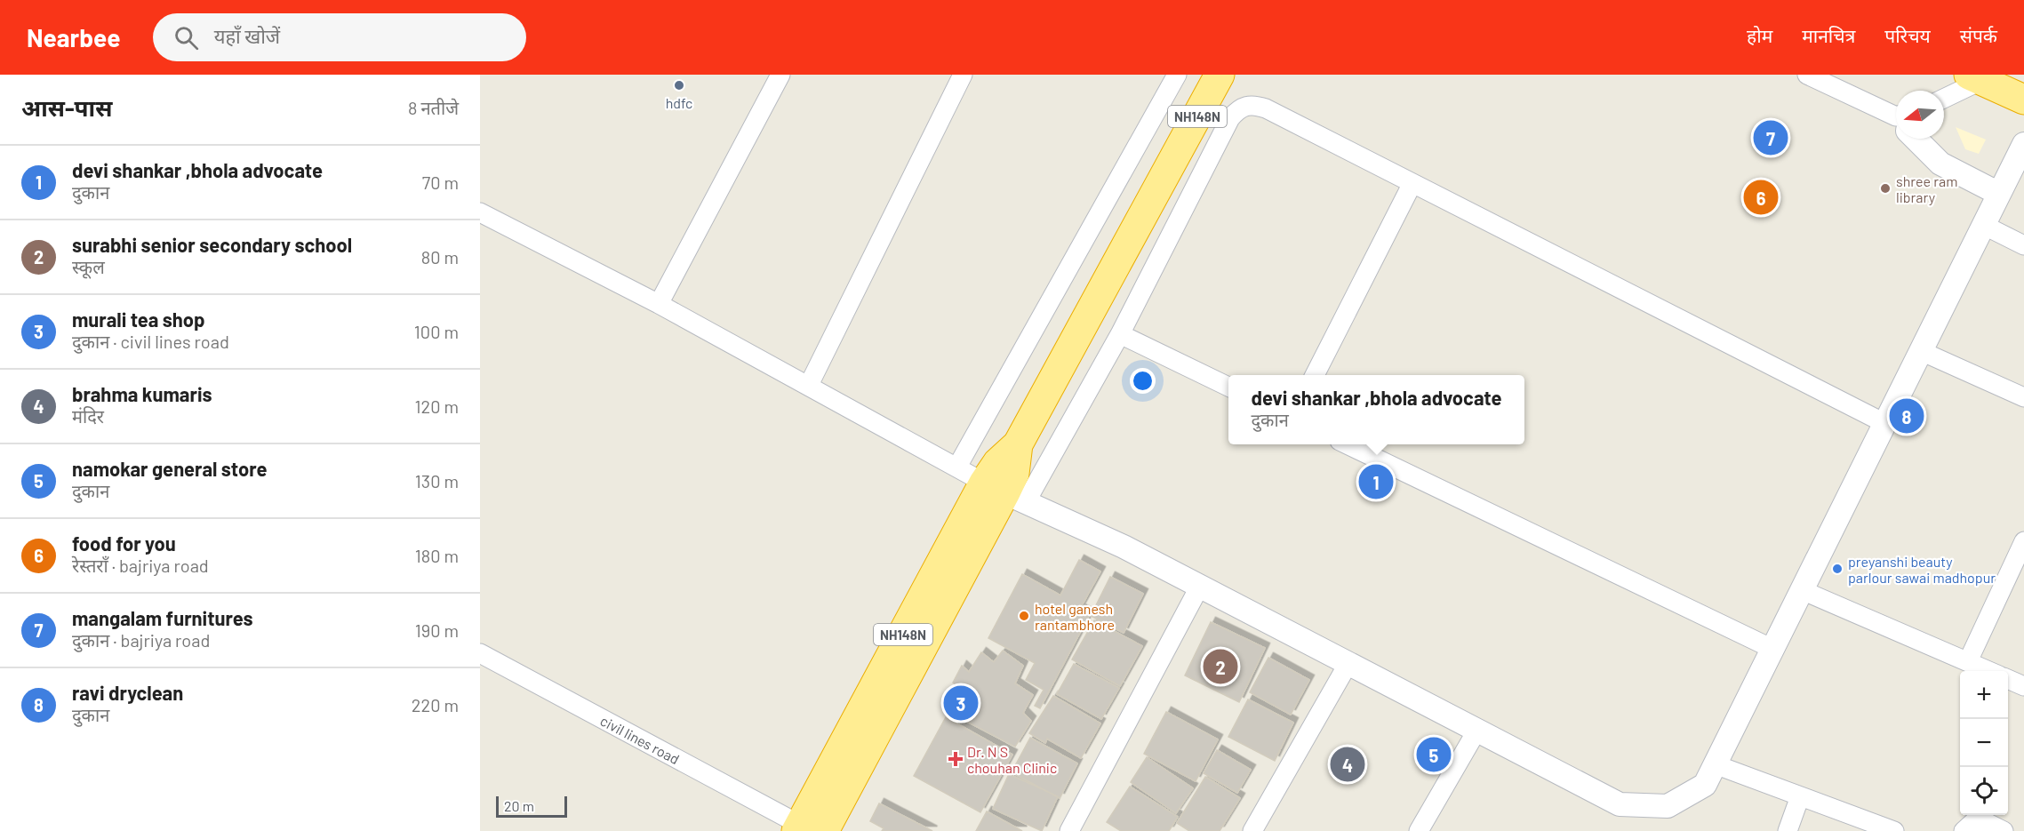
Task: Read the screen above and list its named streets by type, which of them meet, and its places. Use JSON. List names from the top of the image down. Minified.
{"streets":{"highway":["NH148N"],"street":["civil lines road"]},"crossings":[["NH148N","civil lines road"]],"places":{"other":["hdfc","shree ram library","preyanshi beauty parlour sawai madhopur","hotel ganesh rantambhore"],"health":["Dr. N S chouhan Clinic"]},"scale_bar":"20 m","north":"left","page":{"header":"Nearbee","search":"यहाँ खोजें","nav":["होम","मानचित्र","परिचय","संपर्क"],"heading":["आस-पास","8 नतीजे"],"pins":["7","6","8","1","2","3","5","4"],"list":[{"mark":"1","name":"devi shankar ,bhola advocate","note":"दुकान","value":"70 m"},{"mark":"2","name":"surabhi senior secondary school","note":"स्कूल","value":"80 m"},{"mark":"3","name":"murali tea shop","note":"दुकान · civil lines road","value":"100 m"},{"mark":"4","name":"brahma kumaris","note":"मंदिर","value":"120 m"},{"mark":"5","name":"namokar general store","note":"दुकान","value":"130 m"},{"mark":"6","name":"food for you","note":"रेस्तराँ · bajriya road","value":"180 m"},{"mark":"7","name":"mangalam furnitures","note":"दुकान · bajriya road","value":"190 m"},{"mark":"8","name":"ravi dryclean","note":"दुकान","value":"220 m"}],"popup":["devi shankar ,bhola advocate","दुकान"],"map_buttons":["+","−"],"scale":"20 m"}}
